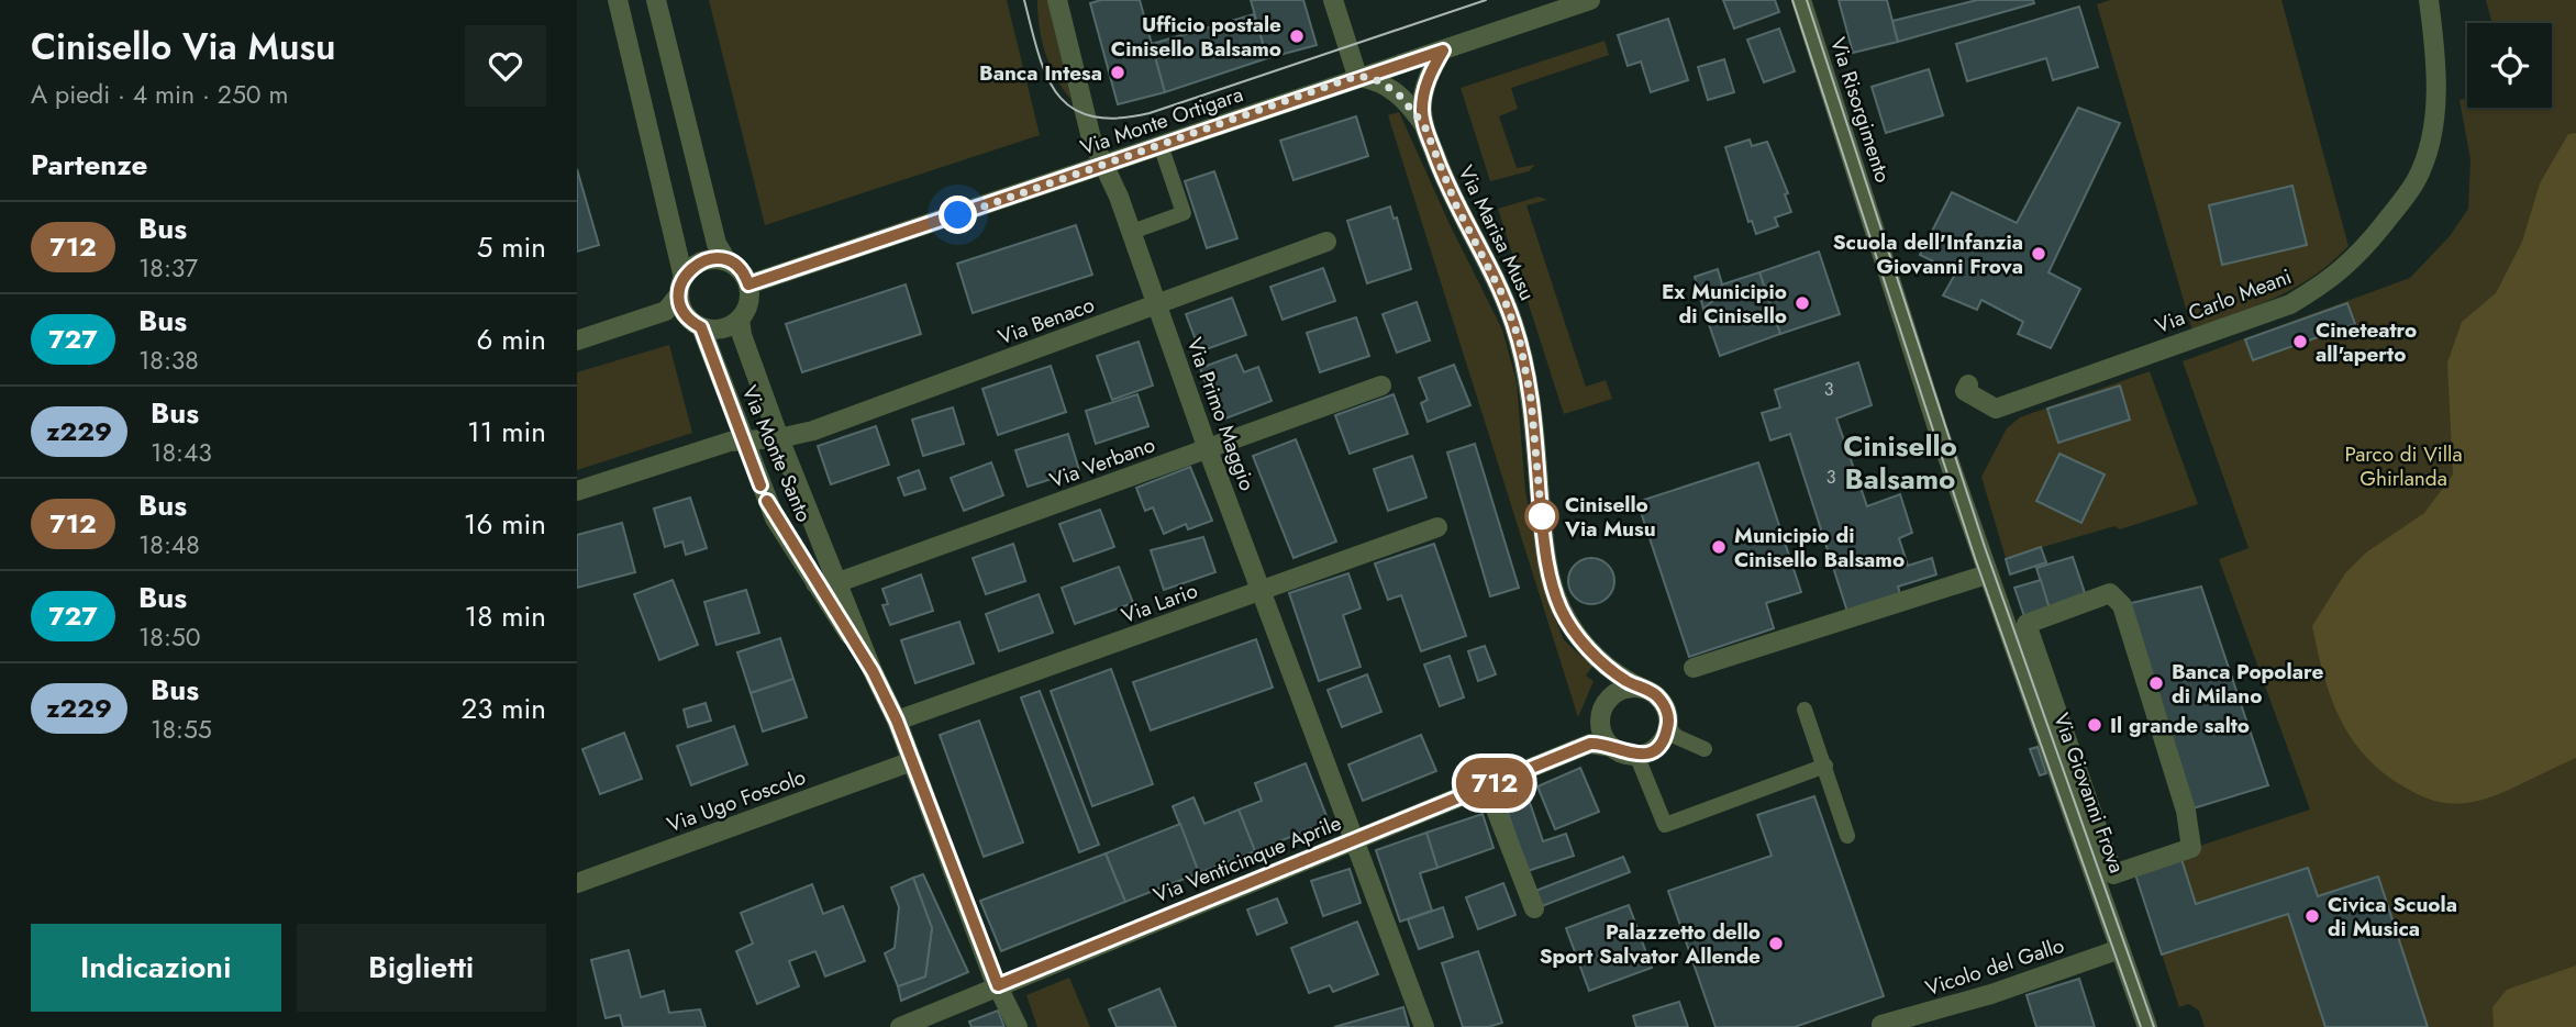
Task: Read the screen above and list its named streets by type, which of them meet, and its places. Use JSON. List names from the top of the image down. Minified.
{"streets":{"street":["Via Risorgimento","Via Monte Ortigara","Via Marisa Musu","Via Carlo Meani","Via Benaco","Via Primo Maggio","Via Monte Santo","Via Verbano","Via Lario","Via Giovanni Frova","Via Ugo Foscolo","Via Venticinque Aprile","Vicolo del Gallo"]},"crossings":[["Via Risorgimento","Via Giovanni Frova"],["Via Monte Ortigara","Via Marisa Musu"],["Via Monte Ortigara","Via Primo Maggio"],["Via Monte Ortigara","Via Monte Santo"],["Via Marisa Musu","Via Venticinque Aprile"],["Via Benaco","Via Primo Maggio"],["Via Benaco","Via Monte Santo"],["Via Primo Maggio","Via Verbano"],["Via Primo Maggio","Via Lario"],["Via Primo Maggio","Via Venticinque Aprile"],["Via Monte Santo","Via Verbano"],["Via Monte Santo","Via Lario"],["Via Monte Santo","Via Ugo Foscolo"],["Via Monte Santo","Via Venticinque Aprile"],["Via Giovanni Frova","Vicolo del Gallo"]],"districts":["Cinisello Balsamo"],"parks":["Parco di Villa Ghirlanda"],"places":["Ufficio postale Cinisello Balsamo","Banca Intesa","Scuola dell'Infanzia Giovanni Frova","Ex Municipio di Cinisello","Cineteatro all'aperto","Cinisello Via Musu","Municipio di Cinisello Balsamo","Banca Popolare di Milano","Il grande salto","Civica Scuola di Musica","Palazzetto dello Sport Salvator Allende"],"lines":["bus line 712"],"house_numbers":["3","3"],"page":{"heading":[["Cinisello Via Musu","A piedi · 4 min · 250 m"],"Partenze"],"on_map":"712","list":[{"mark":"712","name":"Bus","note":"18:37","value":"5 min"},{"mark":"727","name":"Bus","note":"18:38","value":"6 min"},{"mark":"z229","name":"Bus","note":"18:43","value":"11 min"},{"mark":"712","name":"Bus","note":"18:48","value":"16 min"},{"mark":"727","name":"Bus","note":"18:50","value":"18 min"},{"mark":"z229","name":"Bus","note":"18:55","value":"23 min"}],"buttons":["Indicazioni","Biglietti"]}}
